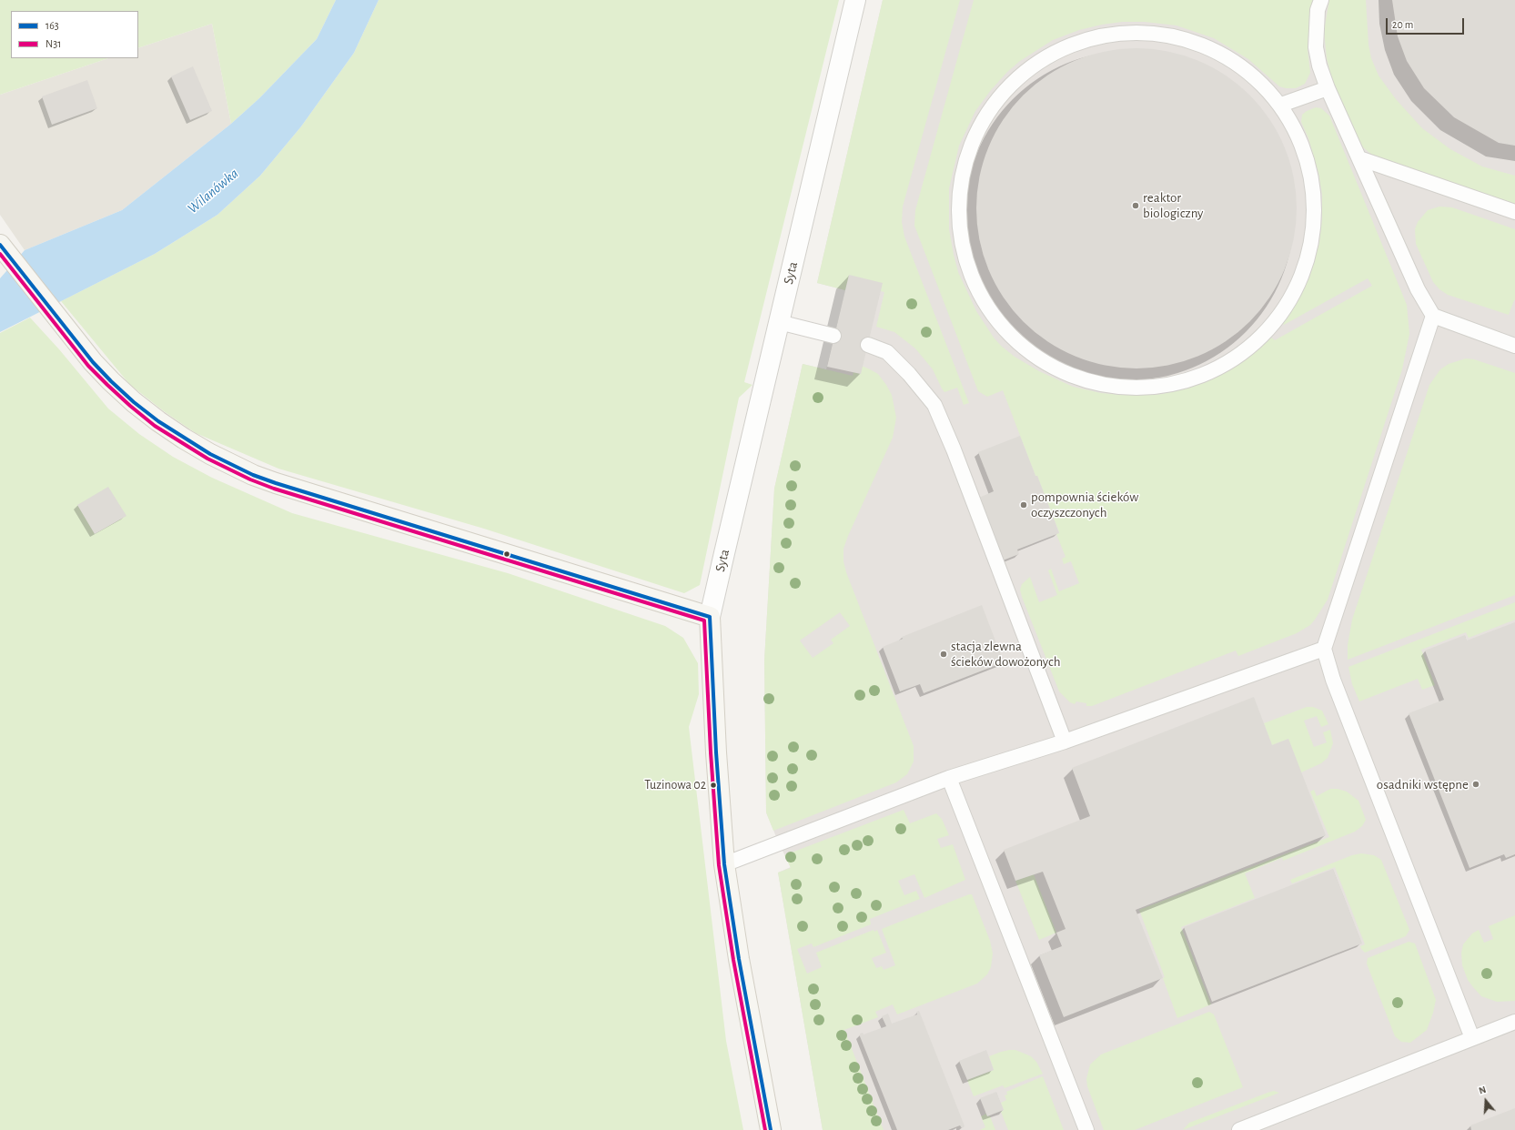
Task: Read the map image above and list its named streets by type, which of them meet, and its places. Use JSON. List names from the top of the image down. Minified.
{"streets":{"street":["Syta"]},"water":["Wilanówka"],"places":["reaktor biologiczny","pompownia ścieków oczyszczonych","stacja zlewna ścieków dowożonych","osadniki wstępne","Tuzinowa 02"],"lines":["transit line 163","transit line N31"],"legend":["163","N31"],"scale_bar":"20 m","north":"top"}
